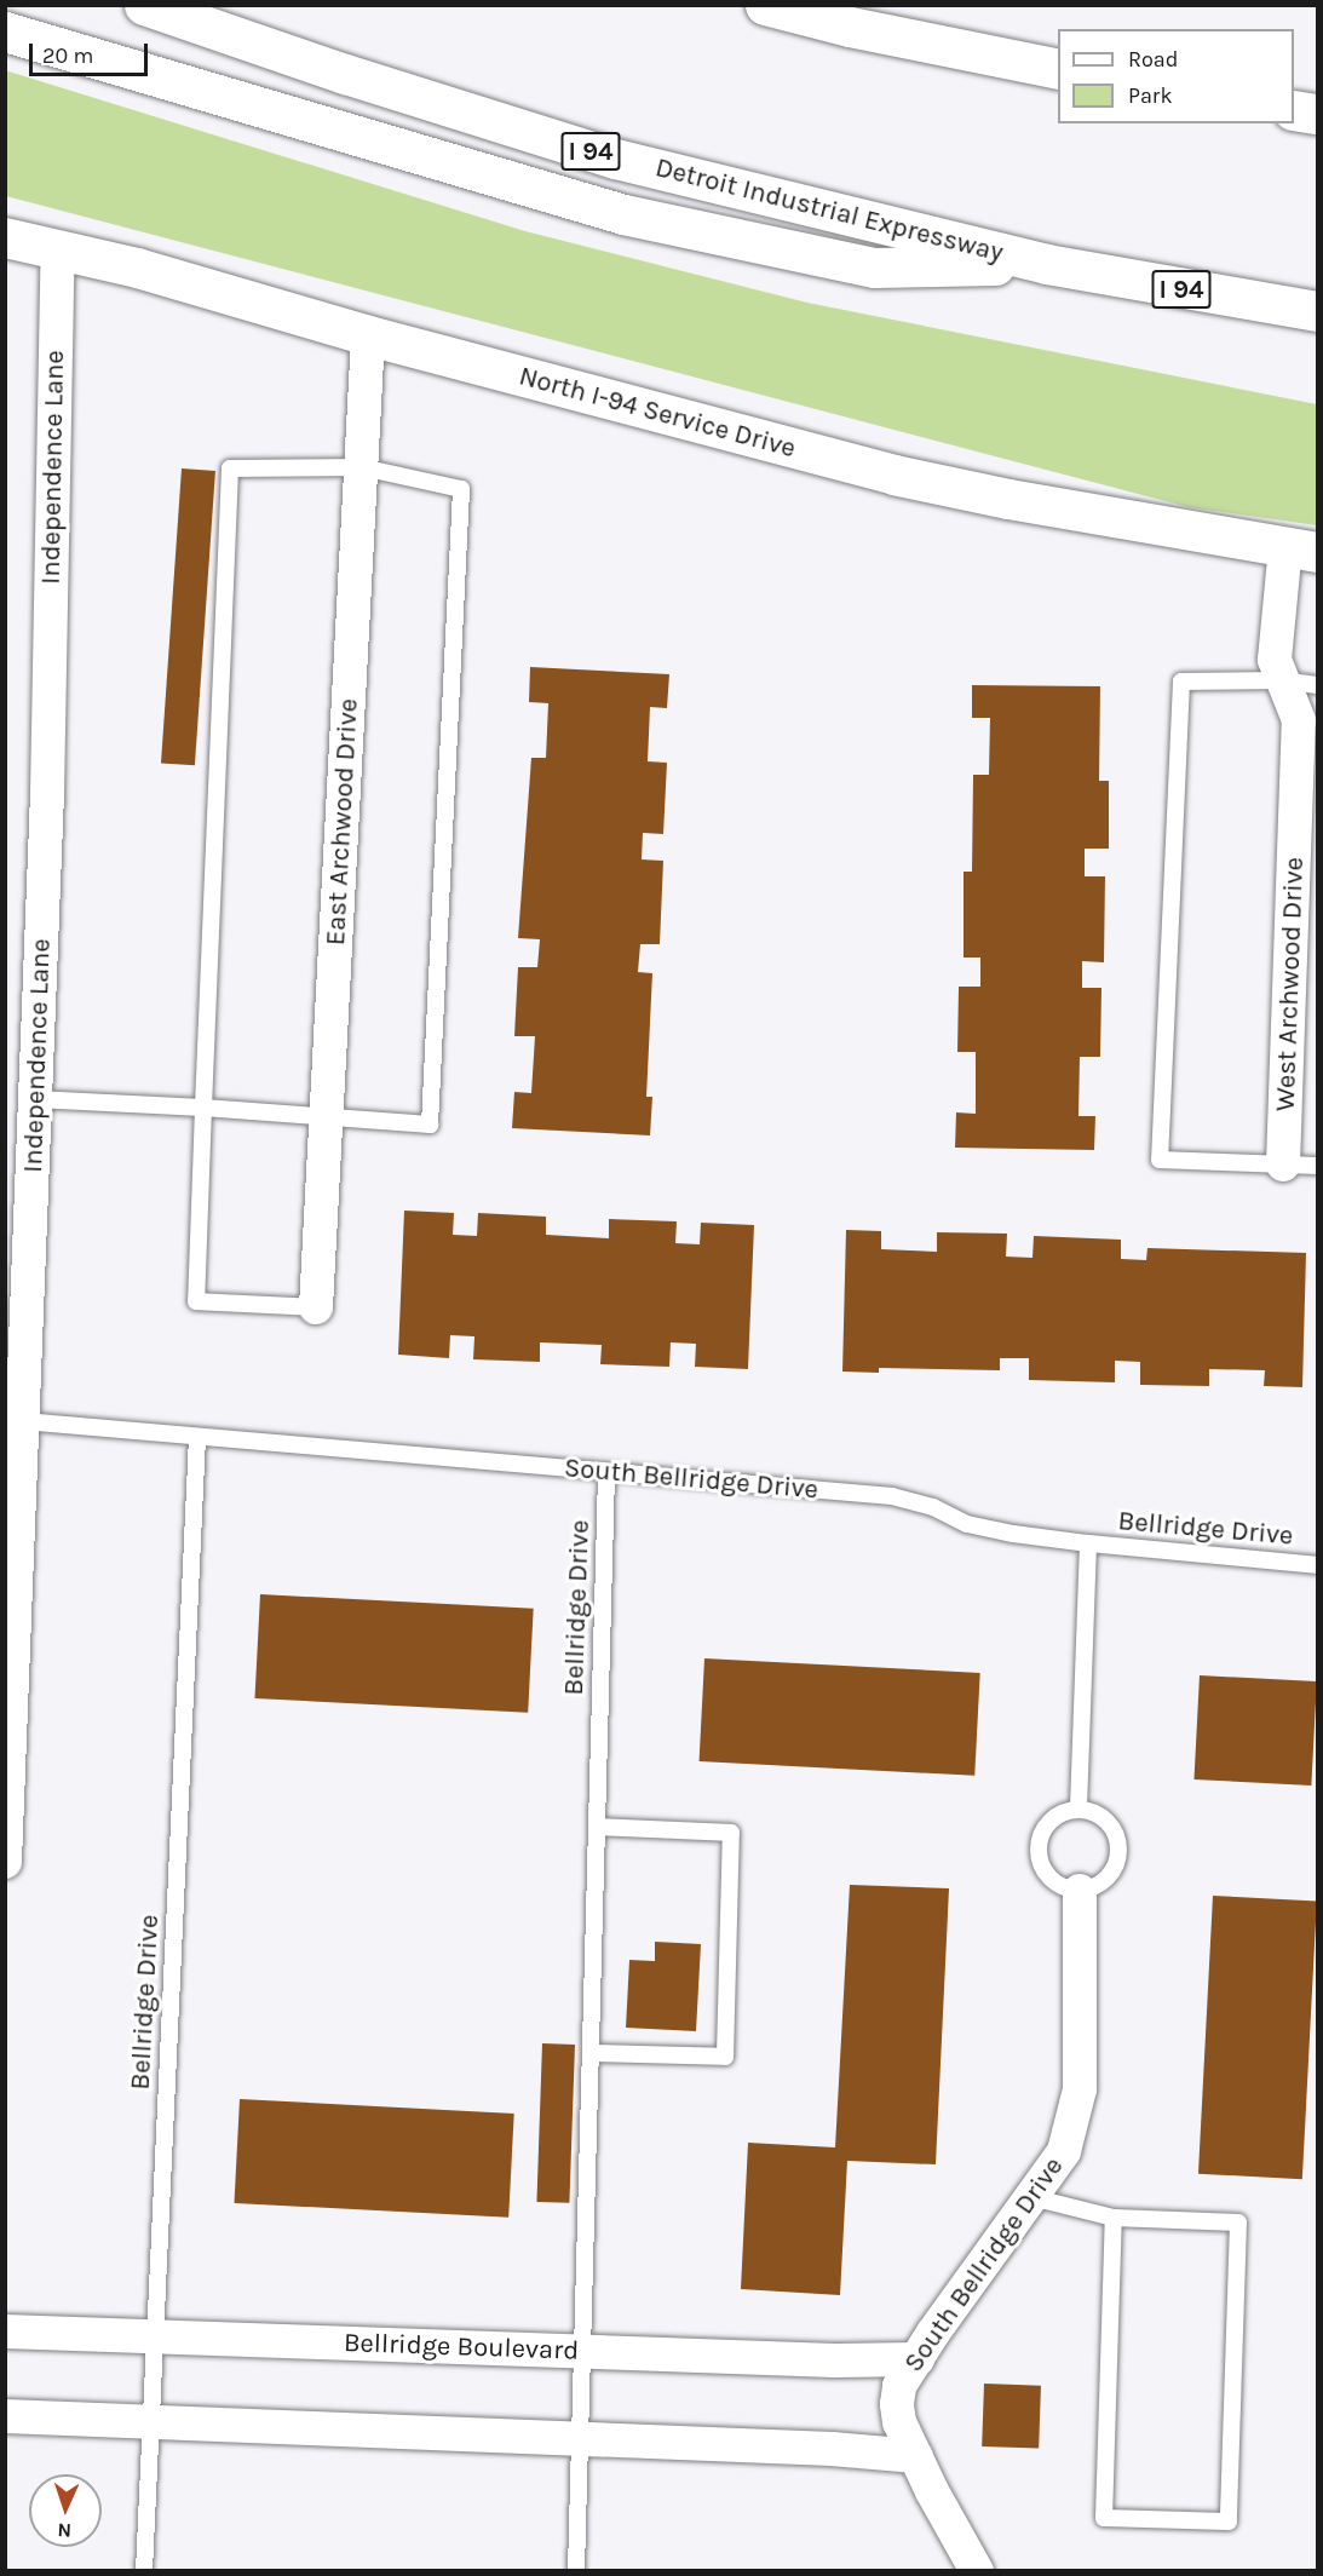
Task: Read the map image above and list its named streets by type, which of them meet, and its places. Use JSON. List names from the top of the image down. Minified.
{"streets":{"main road":["I 94","Detroit Industrial Expressway","North I-94 Service Drive"],"street":["Independence Lane","East Archwood Drive","West Archwood Drive","South Bellridge Drive","Bellridge Boulevard"],"lane":["Bellridge Drive"]},"crossings":[["North I-94 Service Drive","Independence Lane"],["North I-94 Service Drive","East Archwood Drive"],["North I-94 Service Drive","West Archwood Drive"],["Independence Lane","South Bellridge Drive"],["South Bellridge Drive","Bellridge Drive"],["South Bellridge Drive","Bellridge Boulevard"],["Bellridge Drive","Bellridge Boulevard"]],"legend":["Road","Park"],"scale_bar":"20 m","north":"bottom"}
